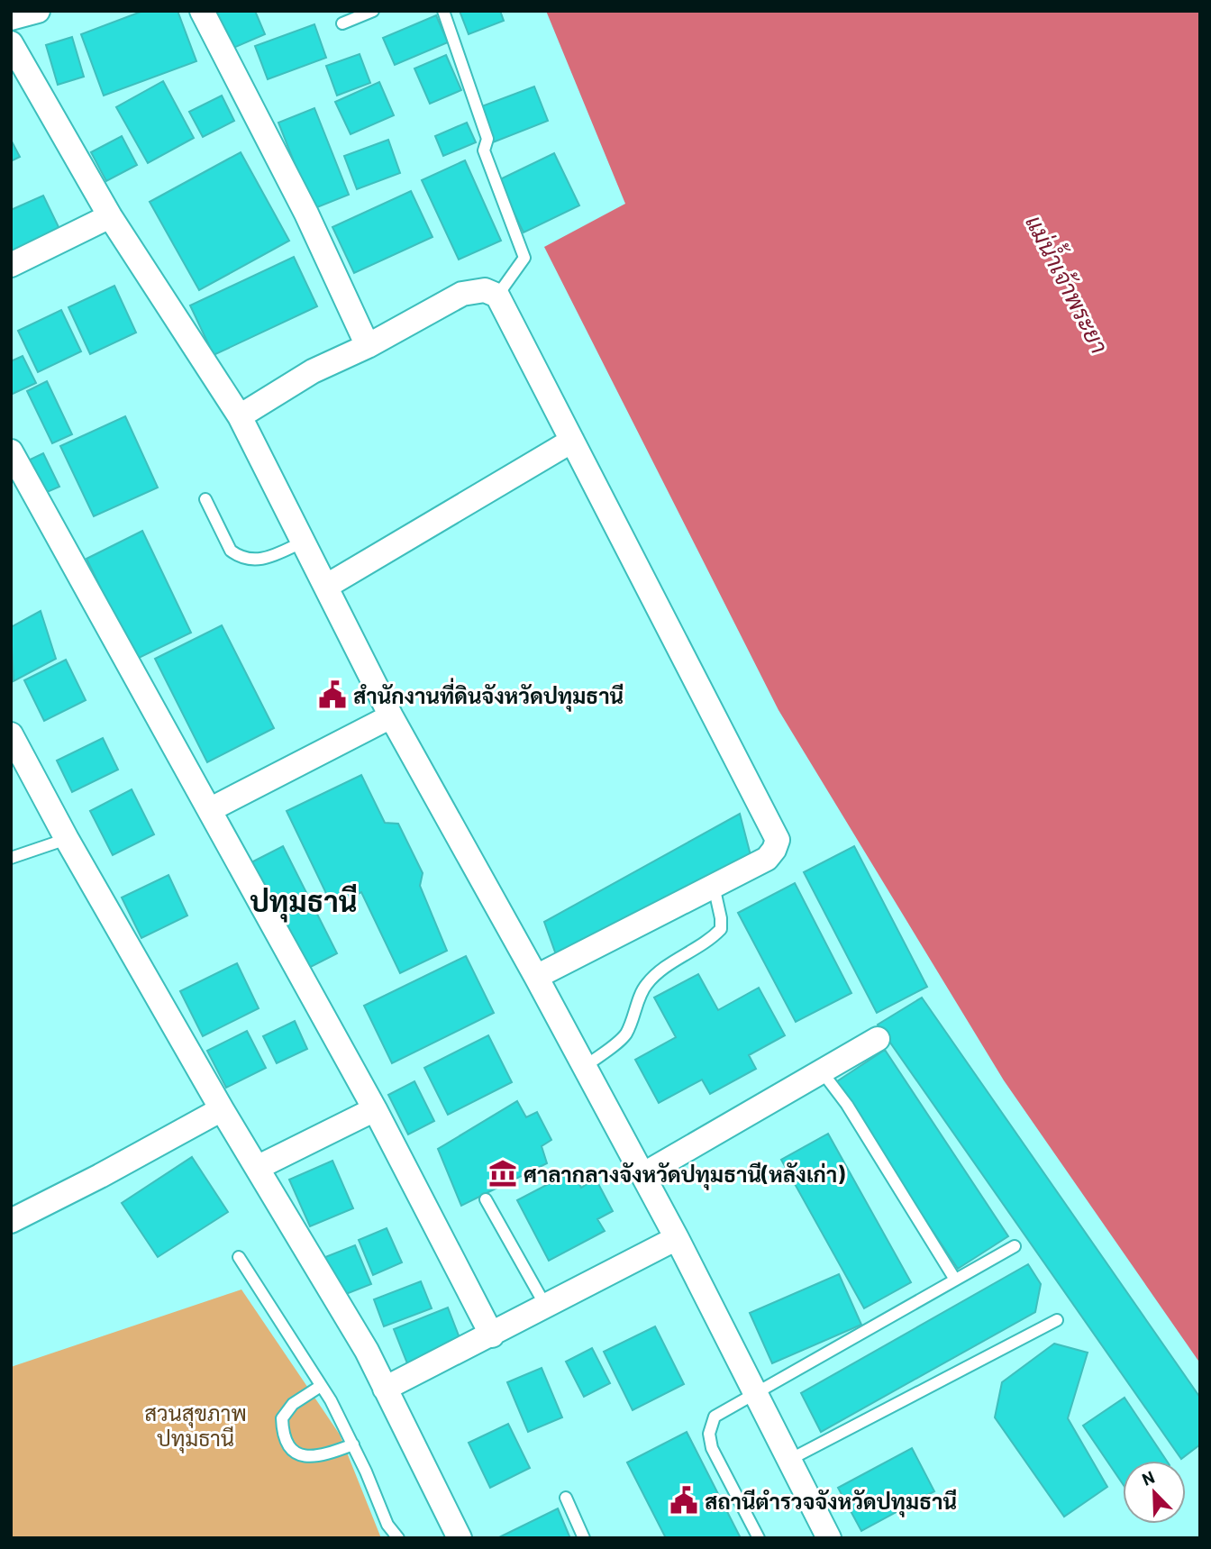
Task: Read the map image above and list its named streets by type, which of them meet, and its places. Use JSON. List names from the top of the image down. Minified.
{"districts":["ปทุมธานี"],"water":["แม่น้ำเจ้าพระยา"],"parks":["สวนสุขภาพ ปทุมธานี"],"places":{"public building":["สำนักงานที่ดินจังหวัดปทุมธานี","สถานีตำรวจจังหวัดปทุมธานี"],"museum":["ศาลากลางจังหวัดปทุมธานี(หลังเก่า)"]},"north":"top left"}
